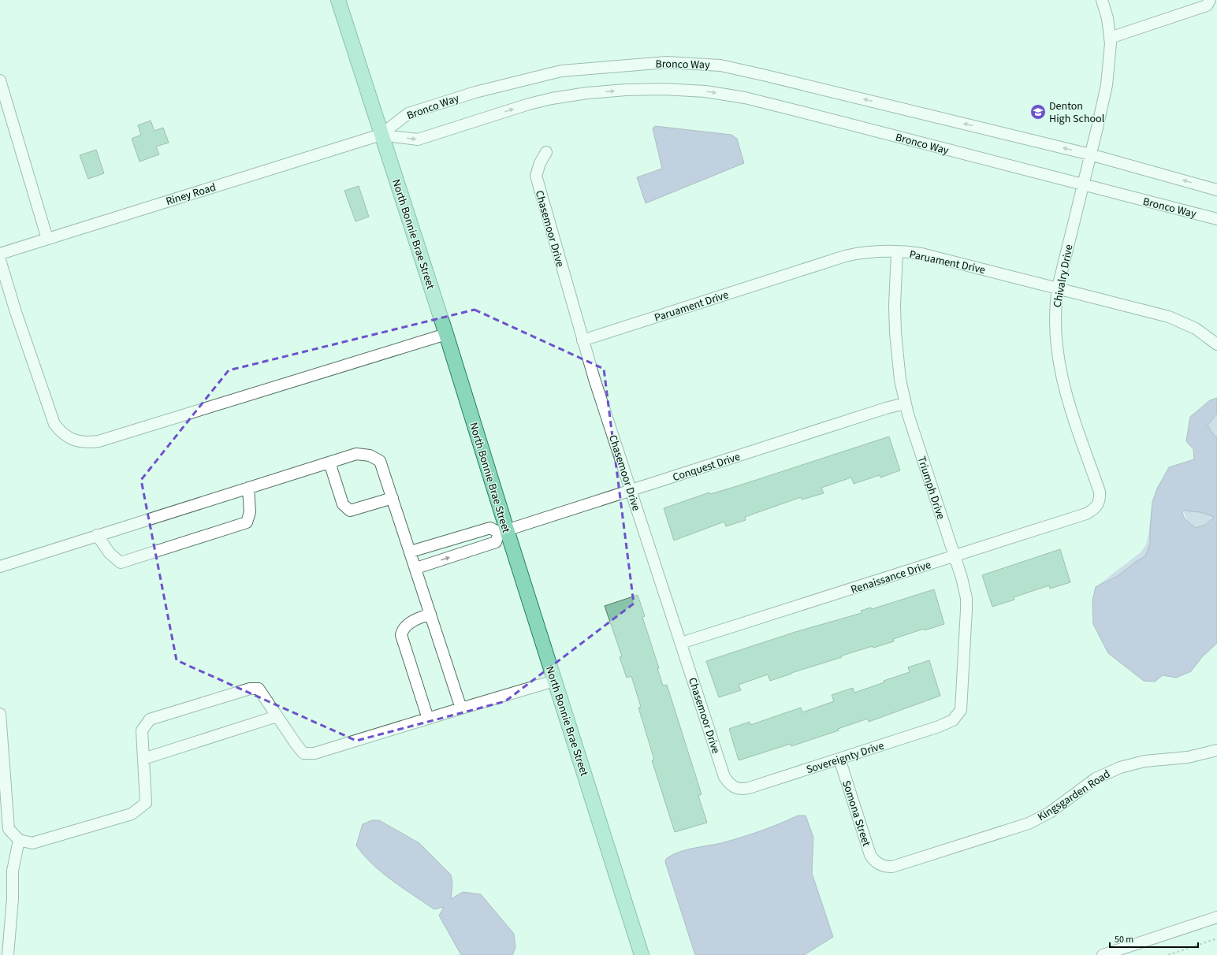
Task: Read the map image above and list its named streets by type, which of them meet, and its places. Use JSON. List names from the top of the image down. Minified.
{"streets":{"main road":["North Bonnie Brae Street"],"street":["Bronco Way","Riney Road","Chasemoor Drive","Paruament Drive","Chivalry Drive","Conquest Drive","Triumph Drive","Renaissance Drive","Sovereignty Drive","Kingsgarden Road","Somona Street"]},"crossings":[["Bronco Way","Riney Road"],["Bronco Way","North Bonnie Brae Street"],["Bronco Way","Chivalry Drive"],["Riney Road","North Bonnie Brae Street"],["Chasemoor Drive","Paruament Drive"],["Chasemoor Drive","Conquest Drive"],["Chasemoor Drive","Renaissance Drive"],["Chasemoor Drive","Sovereignty Drive"],["North Bonnie Brae Street","Conquest Drive"],["Paruament Drive","Chivalry Drive"],["Paruament Drive","Triumph Drive"],["Chivalry Drive","Renaissance Drive"],["Conquest Drive","Triumph Drive"],["Triumph Drive","Renaissance Drive"],["Triumph Drive","Sovereignty Drive"],["Sovereignty Drive","Somona Street"],["Kingsgarden Road","Somona Street"]],"places":{"school or university":["Denton High School"]},"scale_bar":"50 m"}
